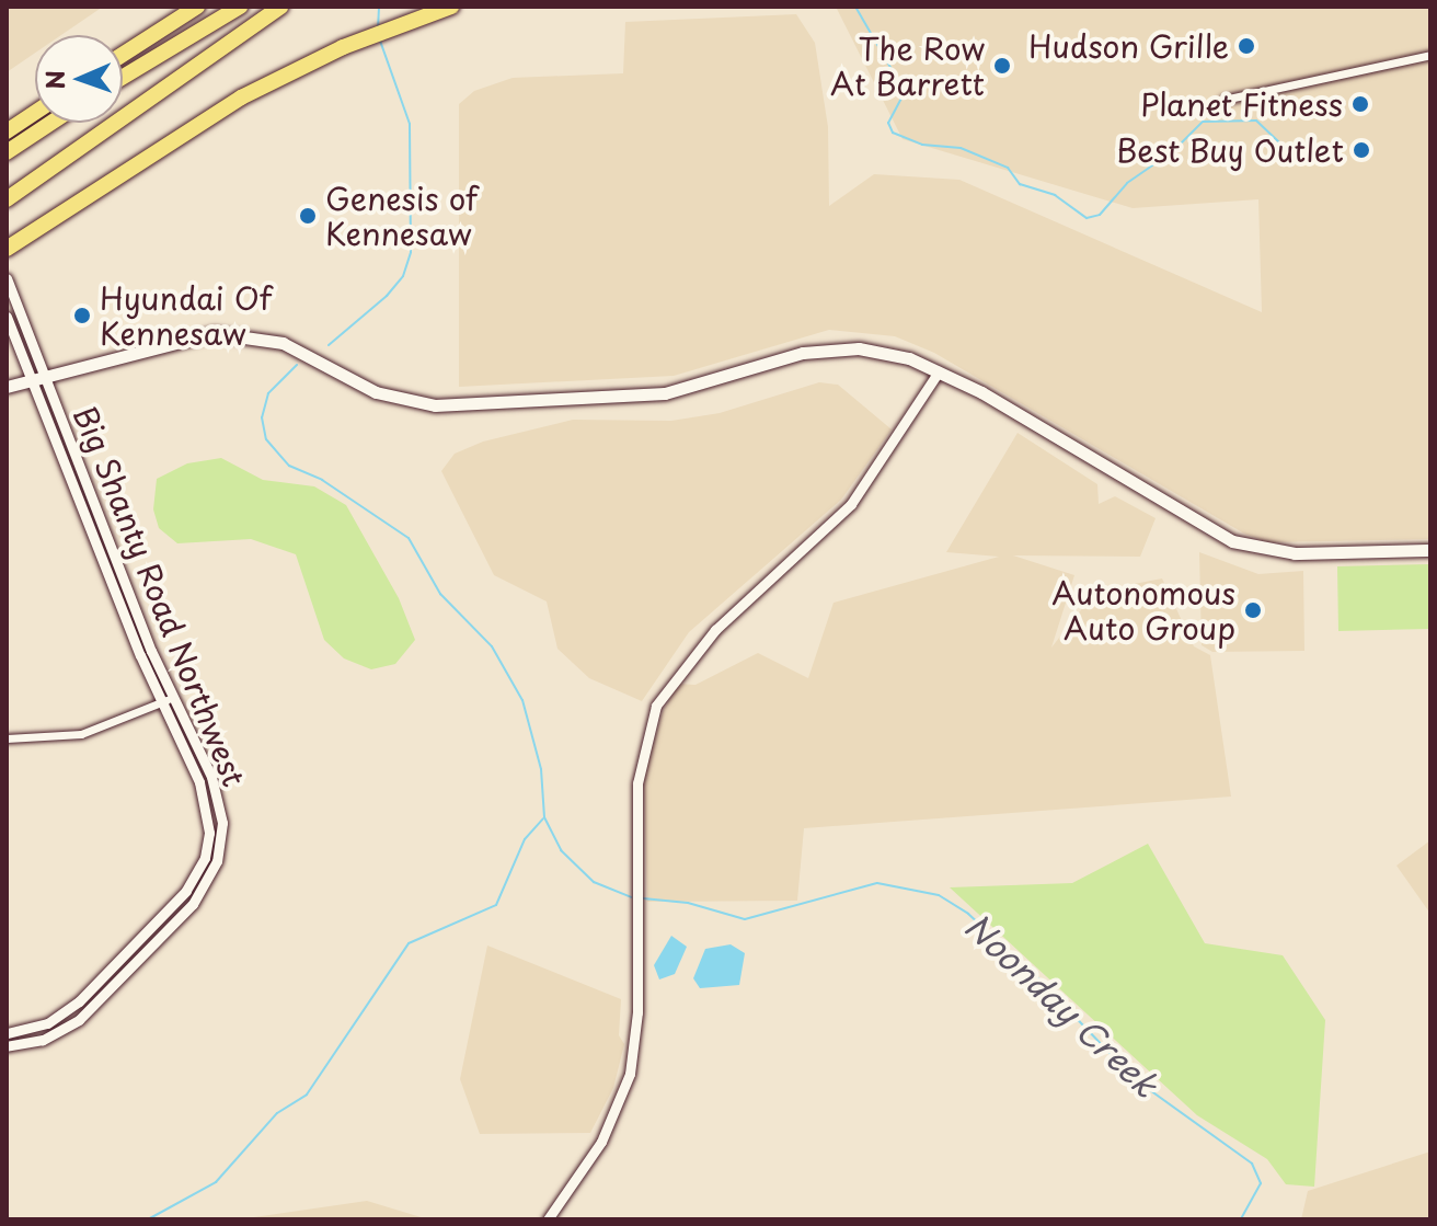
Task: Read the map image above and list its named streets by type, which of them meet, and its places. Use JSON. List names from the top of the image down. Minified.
{"streets":{"street":["Big Shanty Road Northwest"]},"water":["Noonday Creek"],"places":["Hudson Grille","The Row At Barrett","Planet Fitness","Best Buy Outlet","Genesis of Kennesaw","Hyundai Of Kennesaw","Autonomous Auto Group"],"north":"left"}
